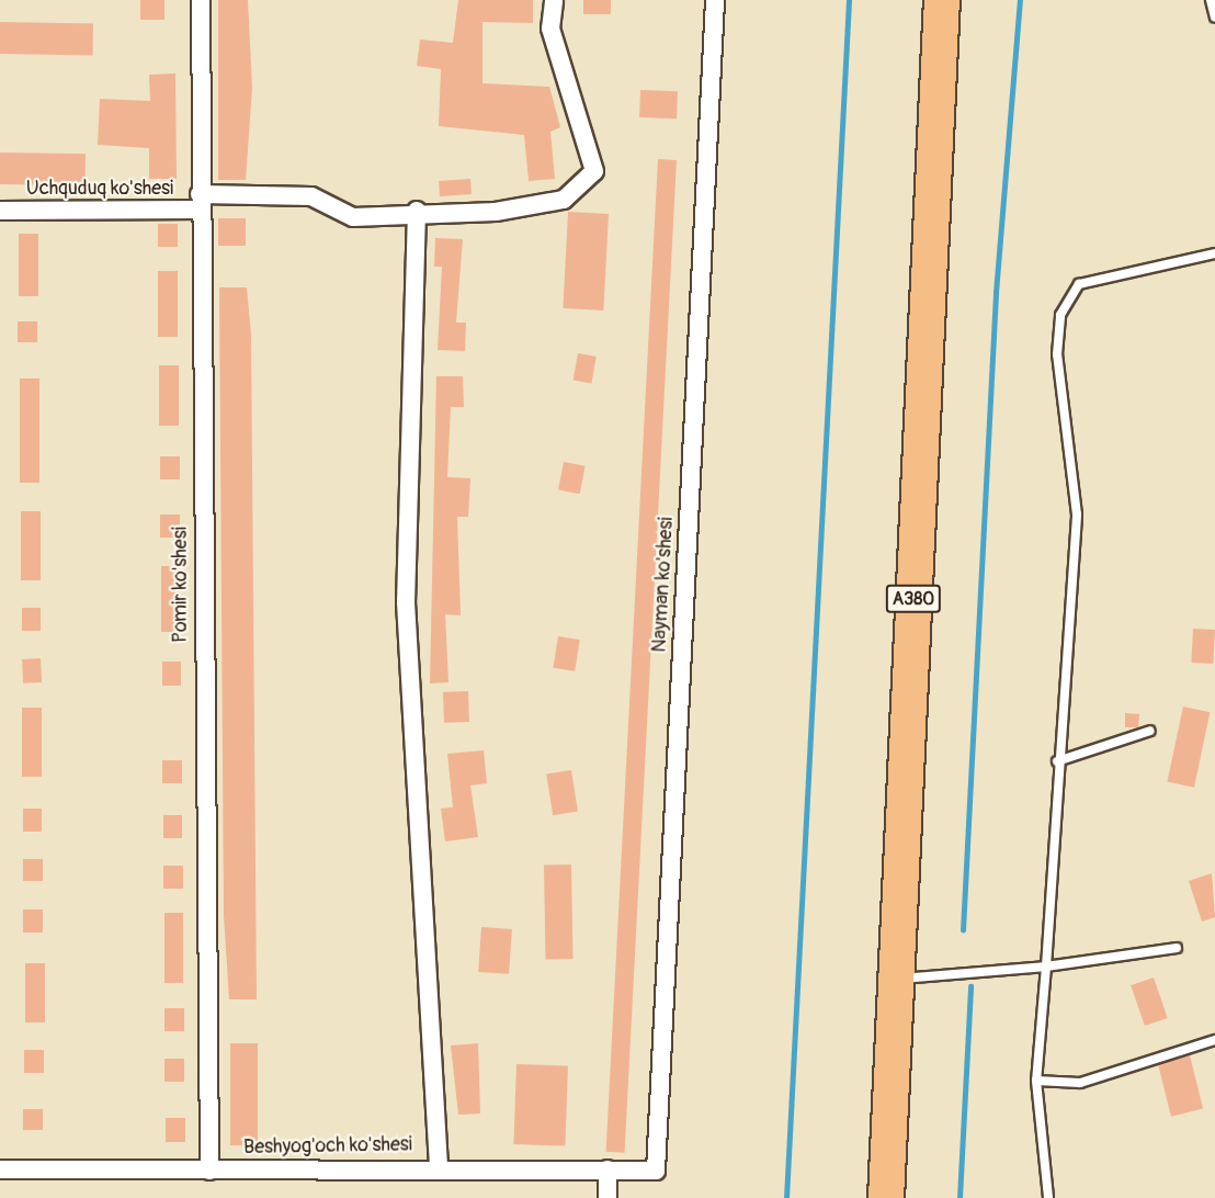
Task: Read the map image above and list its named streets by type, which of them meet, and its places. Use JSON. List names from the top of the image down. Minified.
{"streets":{"highway":["A380"],"street":["Uchquduq ko'shesi","Pomir ko'shesi","Nayman ko'shesi","Beshyog'och ko'shesi"]},"crossings":[["Uchquduq ko'shesi","Pomir ko'shesi"],["Pomir ko'shesi","Beshyog'och ko'shesi"],["Nayman ko'shesi","Beshyog'och ko'shesi"]]}
